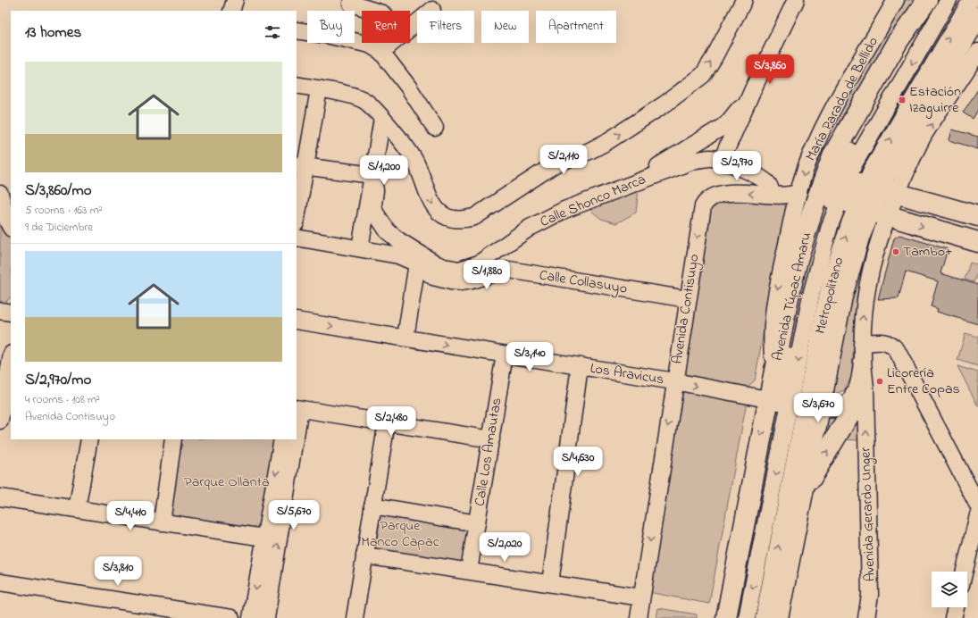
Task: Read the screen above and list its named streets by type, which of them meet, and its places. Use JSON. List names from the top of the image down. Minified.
{"streets":{"main road":["Avenida Túpac Amaru"],"street":["María Parado de Bellido","Calle Shonco Marca","Calle Collasuyo","Metropolitano","Avenida Contisuyo","Los Aravicus","Calle Los Amautas","Avenida Gerardo Unger"]},"crossings":[["María Parado de Bellido","Avenida Túpac Amaru"],["María Parado de Bellido","Avenida Contisuyo"],["Calle Shonco Marca","Avenida Contisuyo"],["Calle Collasuyo","Avenida Contisuyo"],["Metropolitano","Avenida Túpac Amaru"],["Metropolitano","Los Aravicus"],["Metropolitano","Avenida Gerardo Unger"],["Avenida Túpac Amaru","Los Aravicus"],["Avenida Túpac Amaru","Avenida Gerardo Unger"],["Avenida Contisuyo","Los Aravicus"],["Los Aravicus","Calle Los Amautas"],["Los Aravicus","Avenida Gerardo Unger"]],"one_way":["Avenida Gerardo Unger"],"parks":["Parque Ollanta","Parque Manco Capac"],"places":{"transit":["Estación Izaguirre"],"other":["Tambo+","Licorería Entre Copas"]},"page":{"chip":["Buy","Rent","Filters","New","Apartment"],"heading":"13 homes","list":[{"name":"S/3,860/mo","note":"5 rooms · 163 m² · 9 de Diciembre"},{"name":"S/2,970/mo","note":"4 rooms · 108 m² · Avenida Contisuyo"}],"price":["S/3,860","S/2,110","S/2,970","S/1,200","S/1,880","S/3,140","S/3,670","S/2,480","S/4,630","S/5,670","S/4,410","S/2,020","S/3,810"]}}
